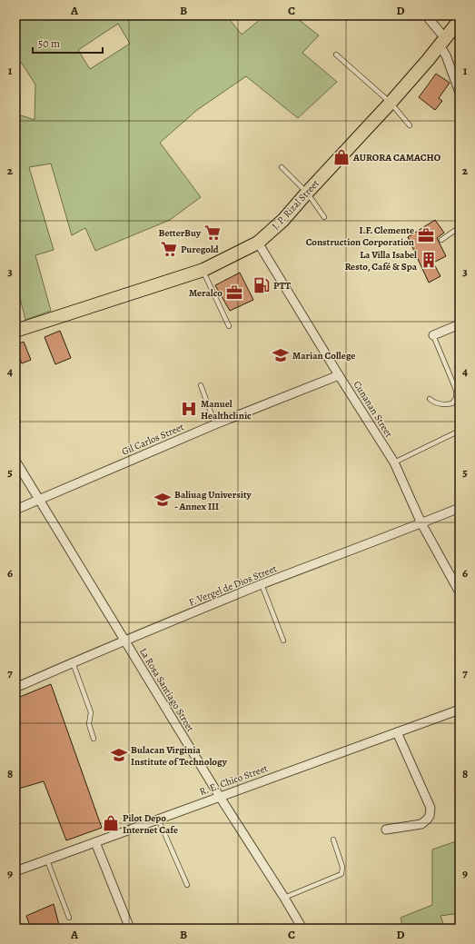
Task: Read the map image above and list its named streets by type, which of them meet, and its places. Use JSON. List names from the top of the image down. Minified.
{"streets":{"main road":["J. P. Rizal Street"],"street":["Cunanan Street","Gil Carlos Street","F. Vergel de Dios Street","La Rosa Santiago Street","R. E. Chico Street"]},"crossings":[["J. P. Rizal Street","Cunanan Street"],["Cunanan Street","Gil Carlos Street"],["Cunanan Street","F. Vergel de Dios Street"],["Gil Carlos Street","La Rosa Santiago Street"],["F. Vergel de Dios Street","La Rosa Santiago Street"],["La Rosa Santiago Street","R. E. Chico Street"]],"places":{"shop":["AURORA CAMACHO","Pilot Depo Internet Cafe"],"supermarket":["BetterBuy","Puregold"],"office":["I.F. Clemente Construction Corporation","Meralco"],"building":["La Villa Isabel Resto, Café & Spa"],"fuel station":["PTT"],"school or university":["Marian College","Baliuag University - Annex III","Bulacan Virginia Institute of Technology"],"hospital":["Manuel Healthclinic"]},"scale_bar":"50 m","grid":{"columns":["A","B","C","D"],"rows":["1","2","3","4","5","6","7","8","9"]}}
